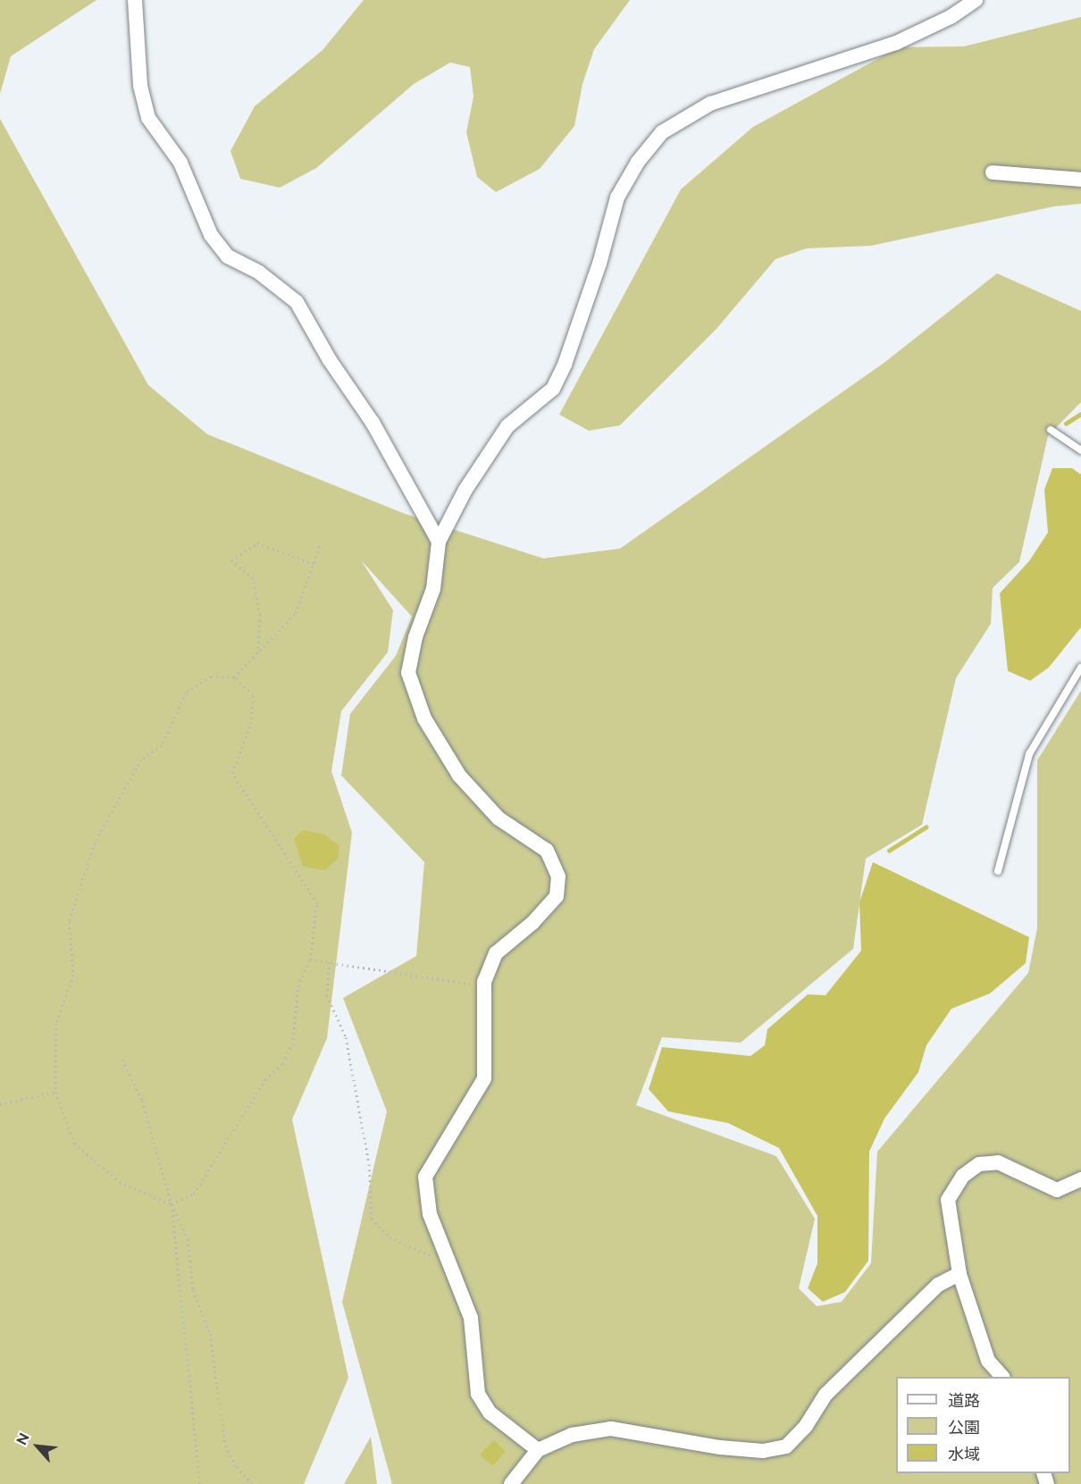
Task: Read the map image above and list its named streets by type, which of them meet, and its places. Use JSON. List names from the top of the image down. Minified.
{"legend":["道路","公園","水域"],"north":"top left"}
